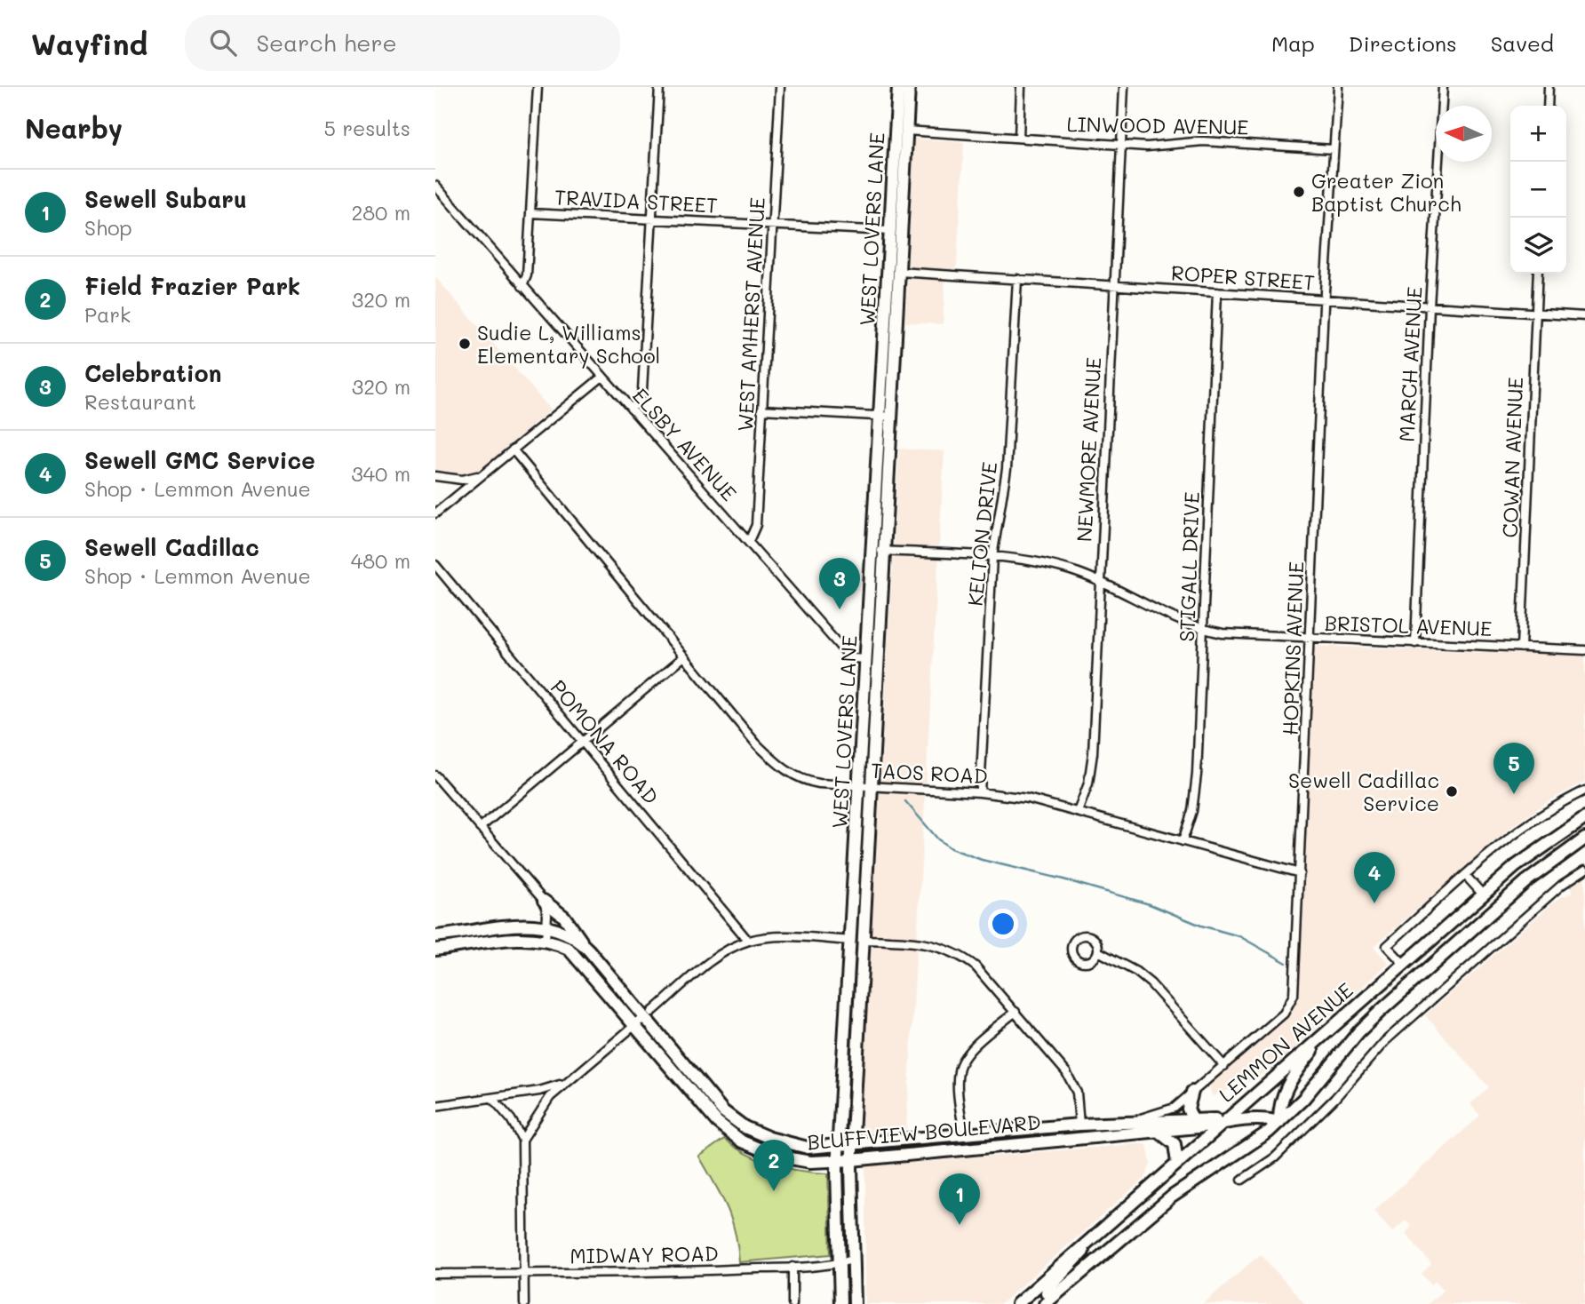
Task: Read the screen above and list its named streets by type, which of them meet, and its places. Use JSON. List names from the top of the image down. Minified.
{"streets":{"main road":["WEST LOVERS LANE","LEMMON AVENUE","BLUFFVIEW BOULEVARD"],"street":["LINWOOD AVENUE","TRAVIDA STREET","ROPER STREET","WEST AMHERST AVENUE","MARCH AVENUE","ELSBY AVENUE","NEWMORE AVENUE","COWAN AVENUE","KELTON DRIVE","STIGALL DRIVE","BRISTOL AVENUE","HOPKINS AVENUE","POMONA ROAD","TAOS ROAD","MIDWAY ROAD"]},"crossings":[["LINWOOD AVENUE","WEST LOVERS LANE"],["LINWOOD AVENUE","NEWMORE AVENUE"],["LINWOOD AVENUE","HOPKINS AVENUE"],["TRAVIDA STREET","WEST LOVERS LANE"],["TRAVIDA STREET","WEST AMHERST AVENUE"],["WEST LOVERS LANE","ROPER STREET"],["WEST LOVERS LANE","ELSBY AVENUE"],["WEST LOVERS LANE","BRISTOL AVENUE"],["WEST LOVERS LANE","TAOS ROAD"],["WEST LOVERS LANE","BLUFFVIEW BOULEVARD"],["WEST LOVERS LANE","MIDWAY ROAD"],["ROPER STREET","MARCH AVENUE"],["ROPER STREET","NEWMORE AVENUE"],["ROPER STREET","COWAN AVENUE"],["ROPER STREET","KELTON DRIVE"],["ROPER STREET","STIGALL DRIVE"],["ROPER STREET","HOPKINS AVENUE"],["WEST AMHERST AVENUE","ELSBY AVENUE"],["MARCH AVENUE","BRISTOL AVENUE"],["NEWMORE AVENUE","BRISTOL AVENUE"],["NEWMORE AVENUE","TAOS ROAD"],["COWAN AVENUE","BRISTOL AVENUE"],["KELTON DRIVE","BRISTOL AVENUE"],["KELTON DRIVE","TAOS ROAD"],["STIGALL DRIVE","BRISTOL AVENUE"],["STIGALL DRIVE","TAOS ROAD"],["BRISTOL AVENUE","HOPKINS AVENUE"],["HOPKINS AVENUE","TAOS ROAD"],["HOPKINS AVENUE","BLUFFVIEW BOULEVARD"],["LEMMON AVENUE","BLUFFVIEW BOULEVARD"]],"places":["Greater Zion Baptist Church","Sudie L, Williams Elementary School","Sewell Cadillac Service"],"north":"left","page":{"header":"Wayfind","search":"Search here","nav":["Map","Directions","Saved"],"heading":["Nearby","5 results"],"map_buttons":["+","−"],"list":[{"mark":"1","name":"Sewell Subaru","note":"Shop","value":"280 m"},{"mark":"2","name":"Field Frazier Park","note":"Park","value":"320 m"},{"mark":"3","name":"Celebration","note":"Restaurant","value":"320 m"},{"mark":"4","name":"Sewell GMC Service","note":"Shop · Lemmon Avenue","value":"340 m"},{"mark":"5","name":"Sewell Cadillac","note":"Shop · Lemmon Avenue","value":"480 m"}],"pins":["3","5","4","2","1"]}}
